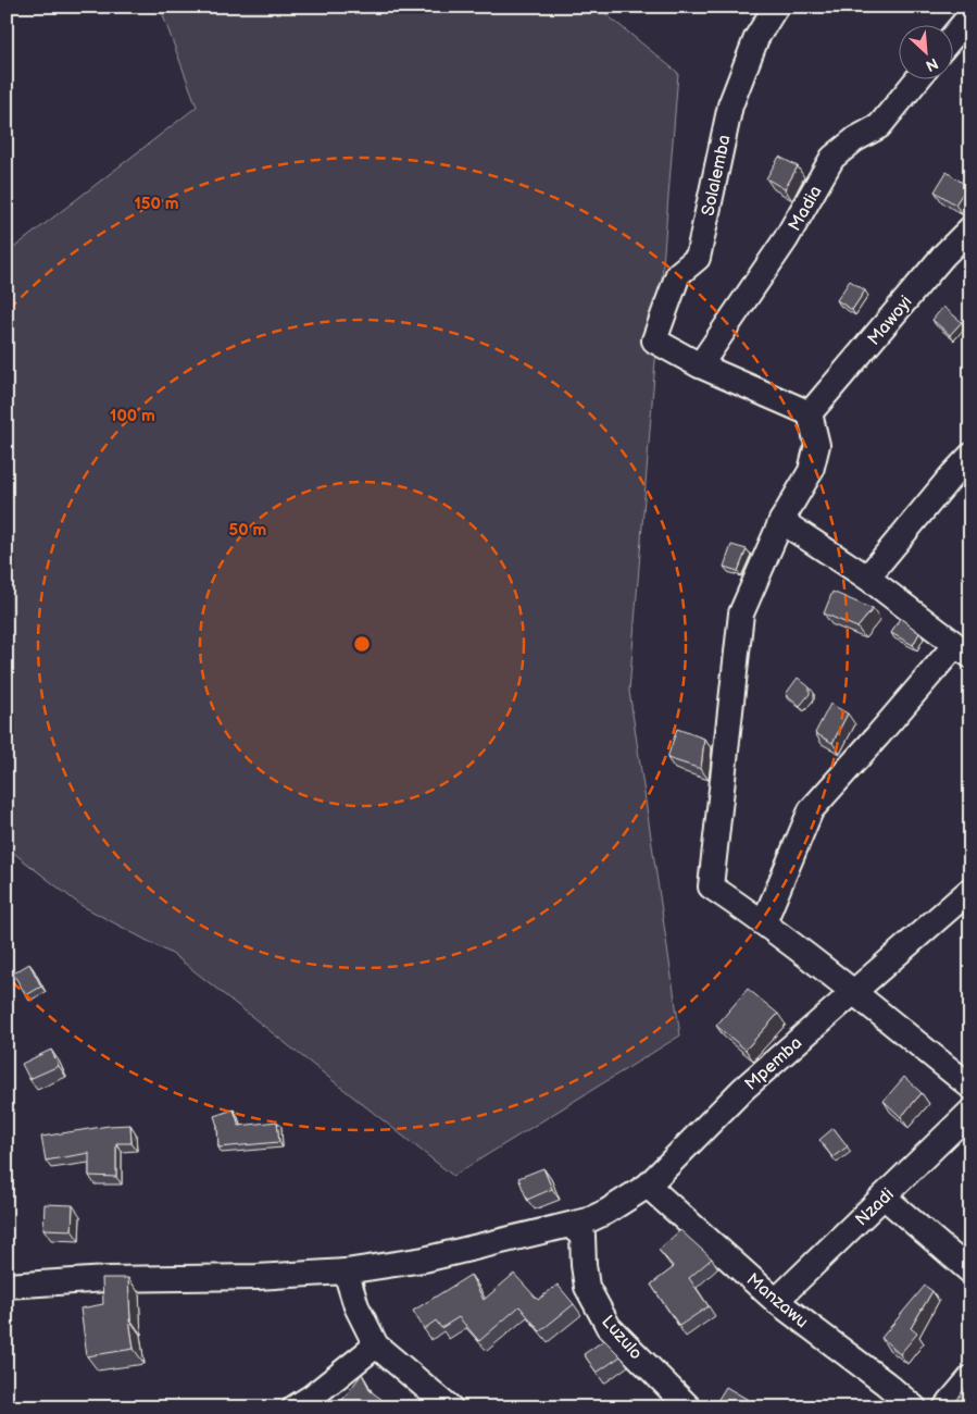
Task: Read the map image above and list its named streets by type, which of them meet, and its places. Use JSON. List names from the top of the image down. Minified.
{"streets":{"street":["Solalemba","Madia","Mawoyi","Mpemba","Nzadi","Manzawu","Luzulo"]},"crossings":[["Solalemba","Madia"],["Mpemba","Manzawu"],["Mpemba","Luzulo"],["Nzadi","Manzawu"]],"north":"bottom right","rings":["150 m","100 m","50 m"]}
